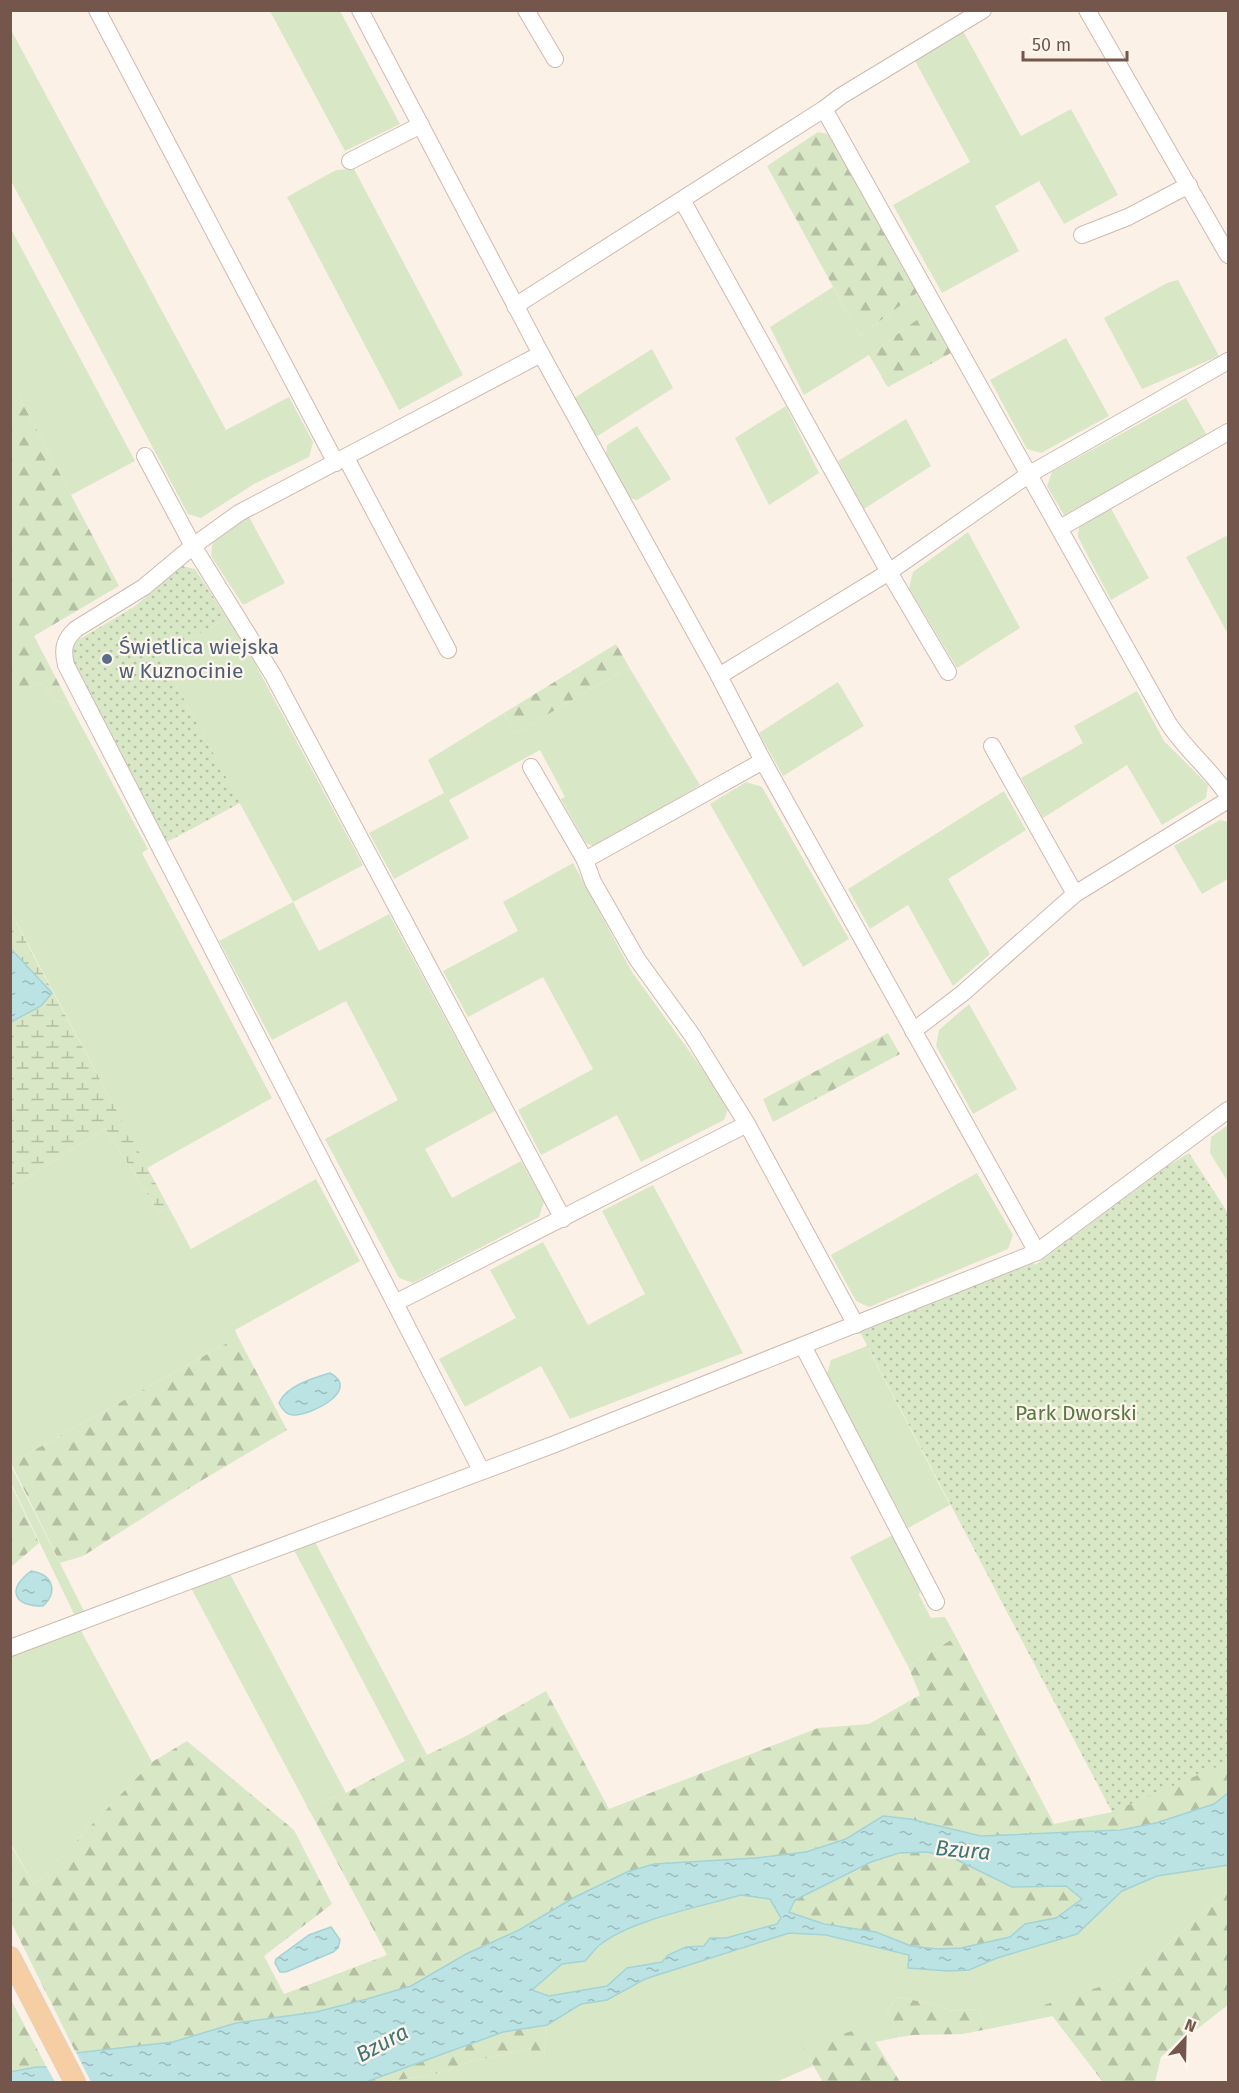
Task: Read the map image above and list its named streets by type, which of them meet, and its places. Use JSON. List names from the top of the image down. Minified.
{"water":["Bzura"],"parks":["Park Dworski"],"places":["Świetlica wiejska w Kuznocinie"],"scale_bar":"50 m","north":"top"}
